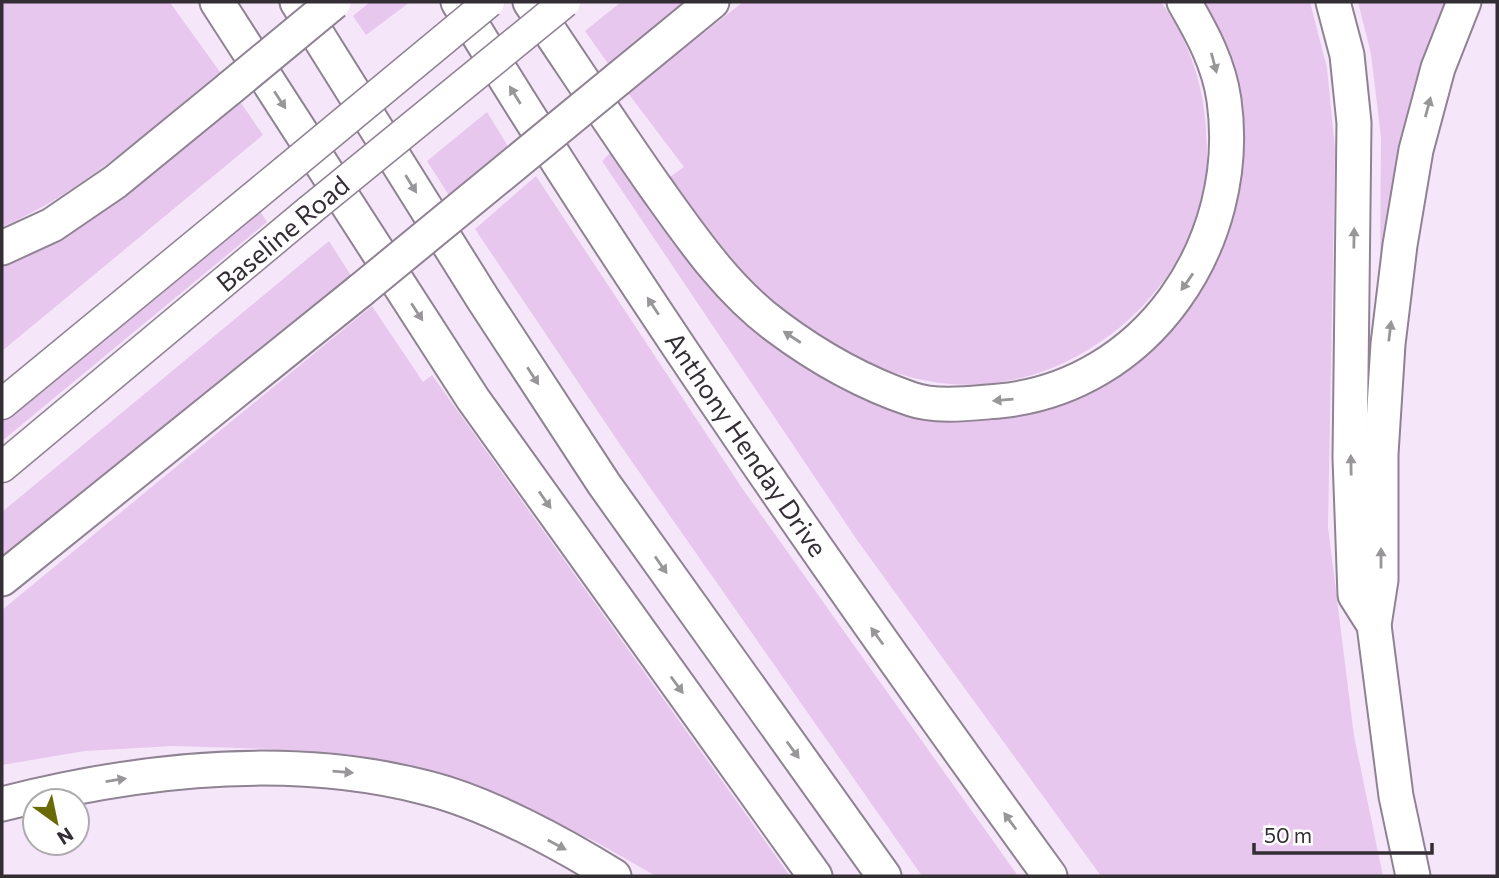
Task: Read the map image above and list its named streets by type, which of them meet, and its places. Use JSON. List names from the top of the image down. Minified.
{"streets":{"highway":["Anthony Henday Drive"],"main road":["Baseline Road"]},"scale_bar":"50 m","north":"bottom right"}
